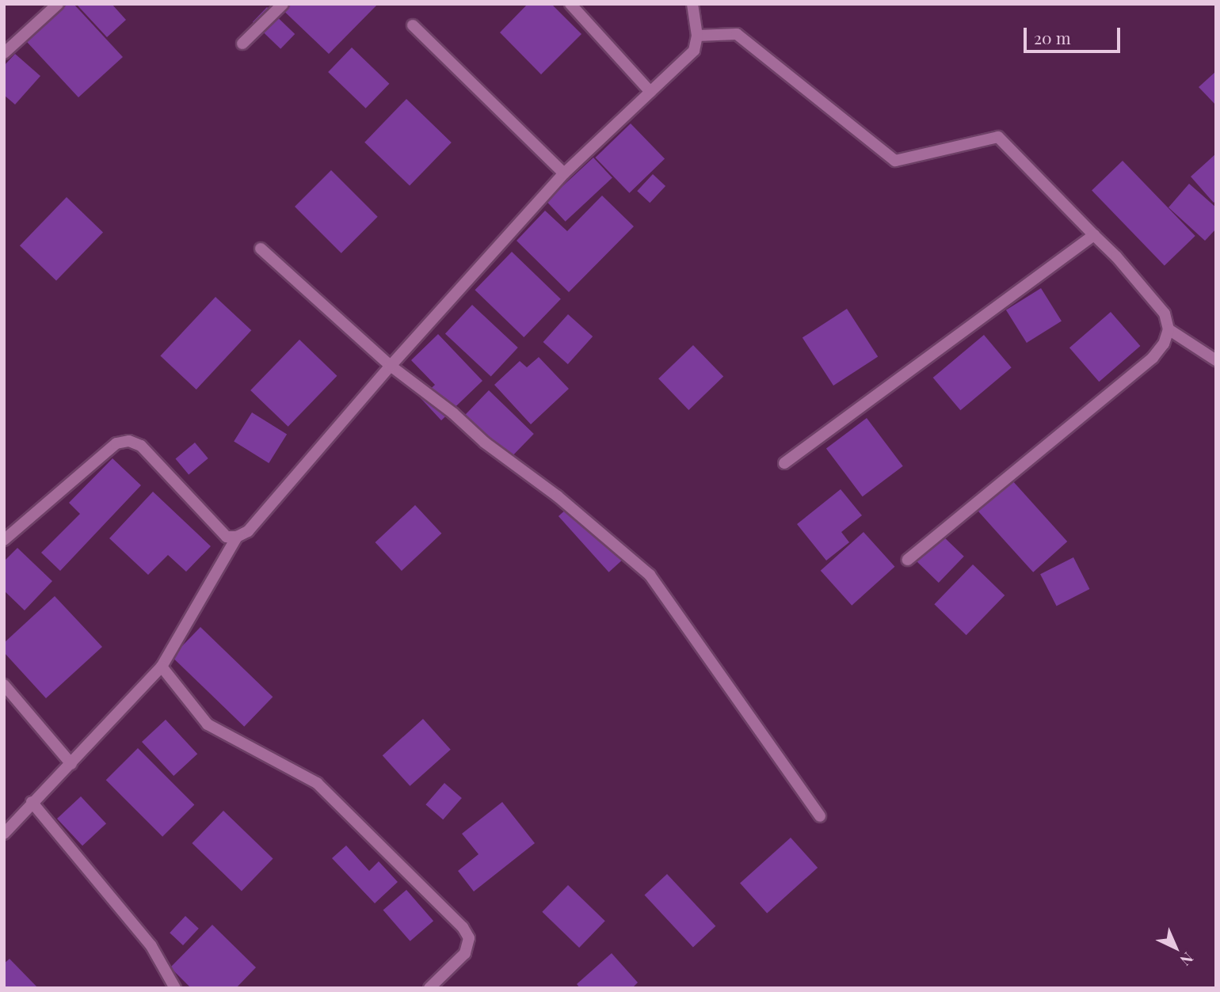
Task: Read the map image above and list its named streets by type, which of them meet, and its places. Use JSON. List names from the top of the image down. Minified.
{"scale_bar":"20 m","north":"bottom right"}
